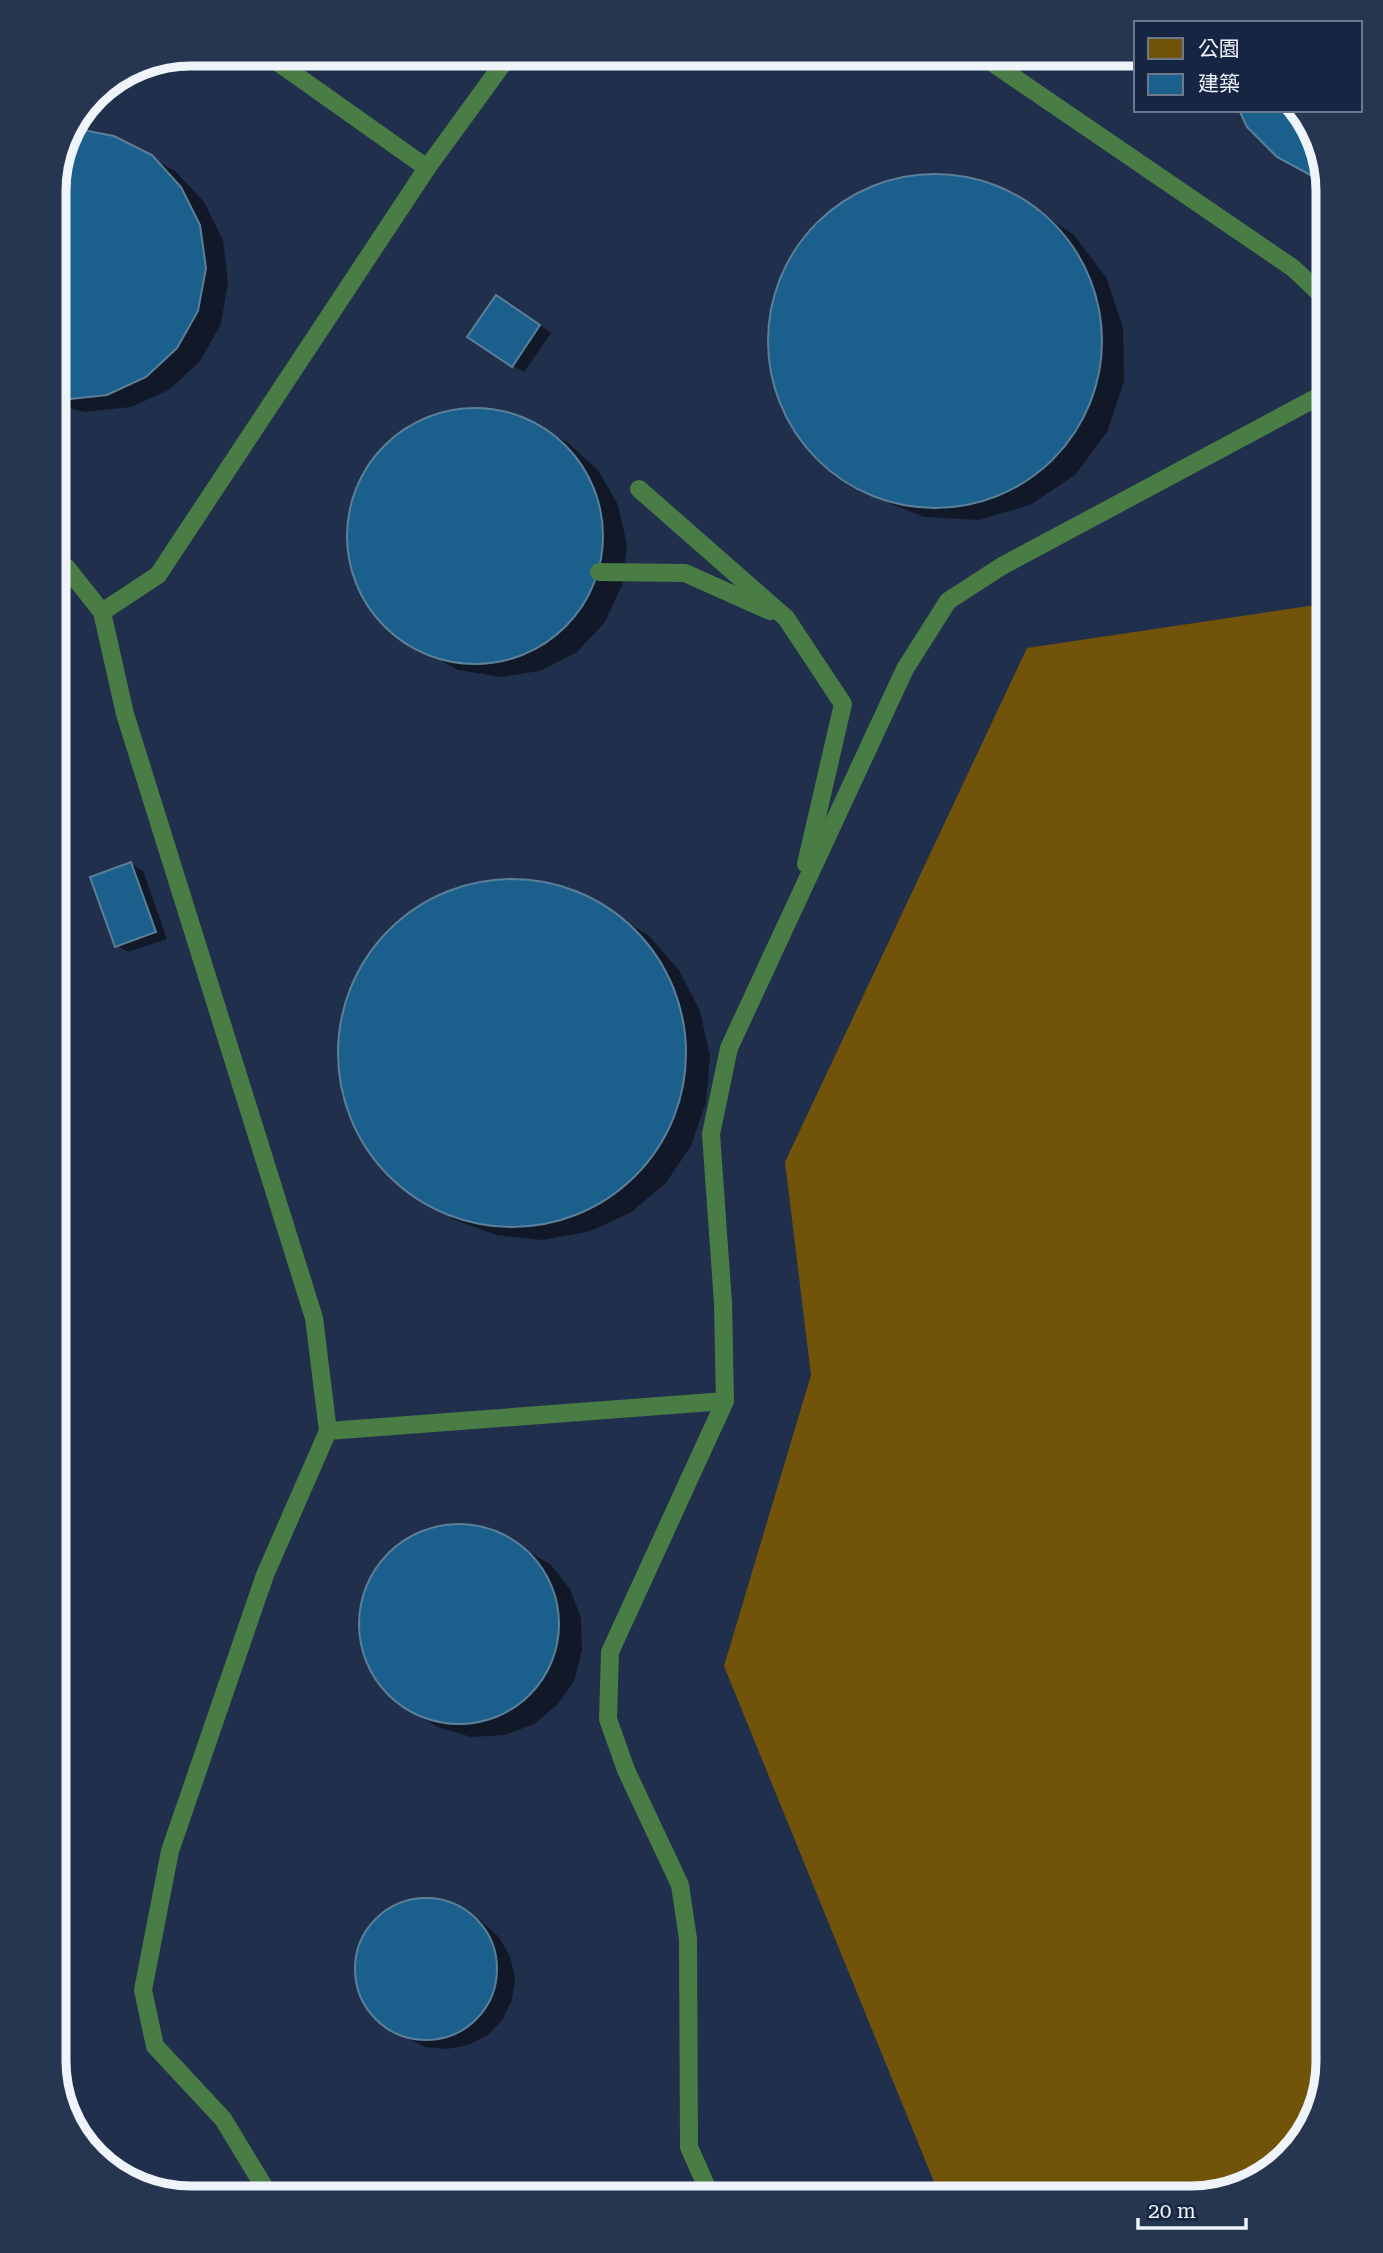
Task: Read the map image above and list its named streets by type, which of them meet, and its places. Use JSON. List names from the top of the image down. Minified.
{"legend":["公園","建築"],"scale_bar":"20 m"}
